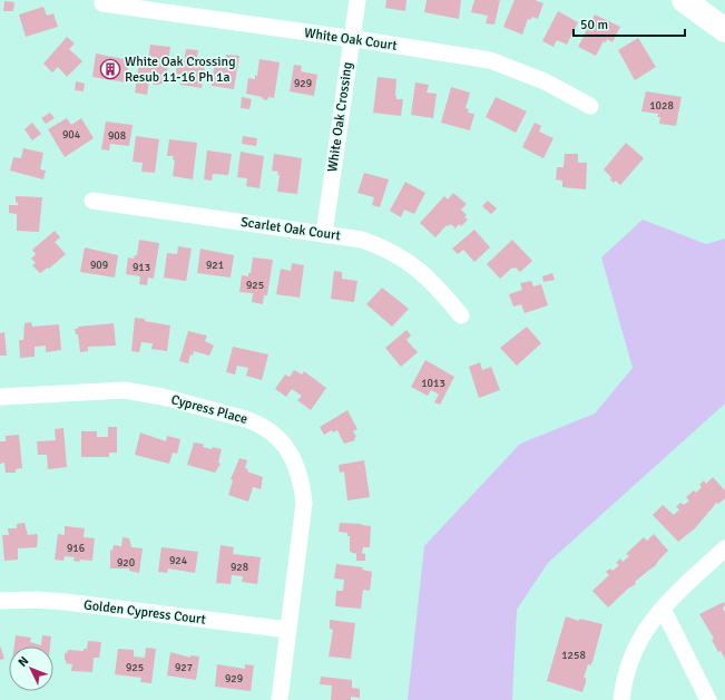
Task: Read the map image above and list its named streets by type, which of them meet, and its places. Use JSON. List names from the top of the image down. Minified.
{"streets":{"street":["White Oak Court","White Oak Crossing","Scarlet Oak Court","Cypress Place","Golden Cypress Court"]},"crossings":[["White Oak Court","White Oak Crossing"],["White Oak Crossing","Scarlet Oak Court"],["Cypress Place","Golden Cypress Court"]],"places":{"building":["White Oak Crossing Resub 11-16 Ph 1a"]},"house_numbers":["929","1028","904","908","909","921","913","925","1013","916","924","920","928","1258","925","927","929"],"scale_bar":"50 m","north":"top left"}
